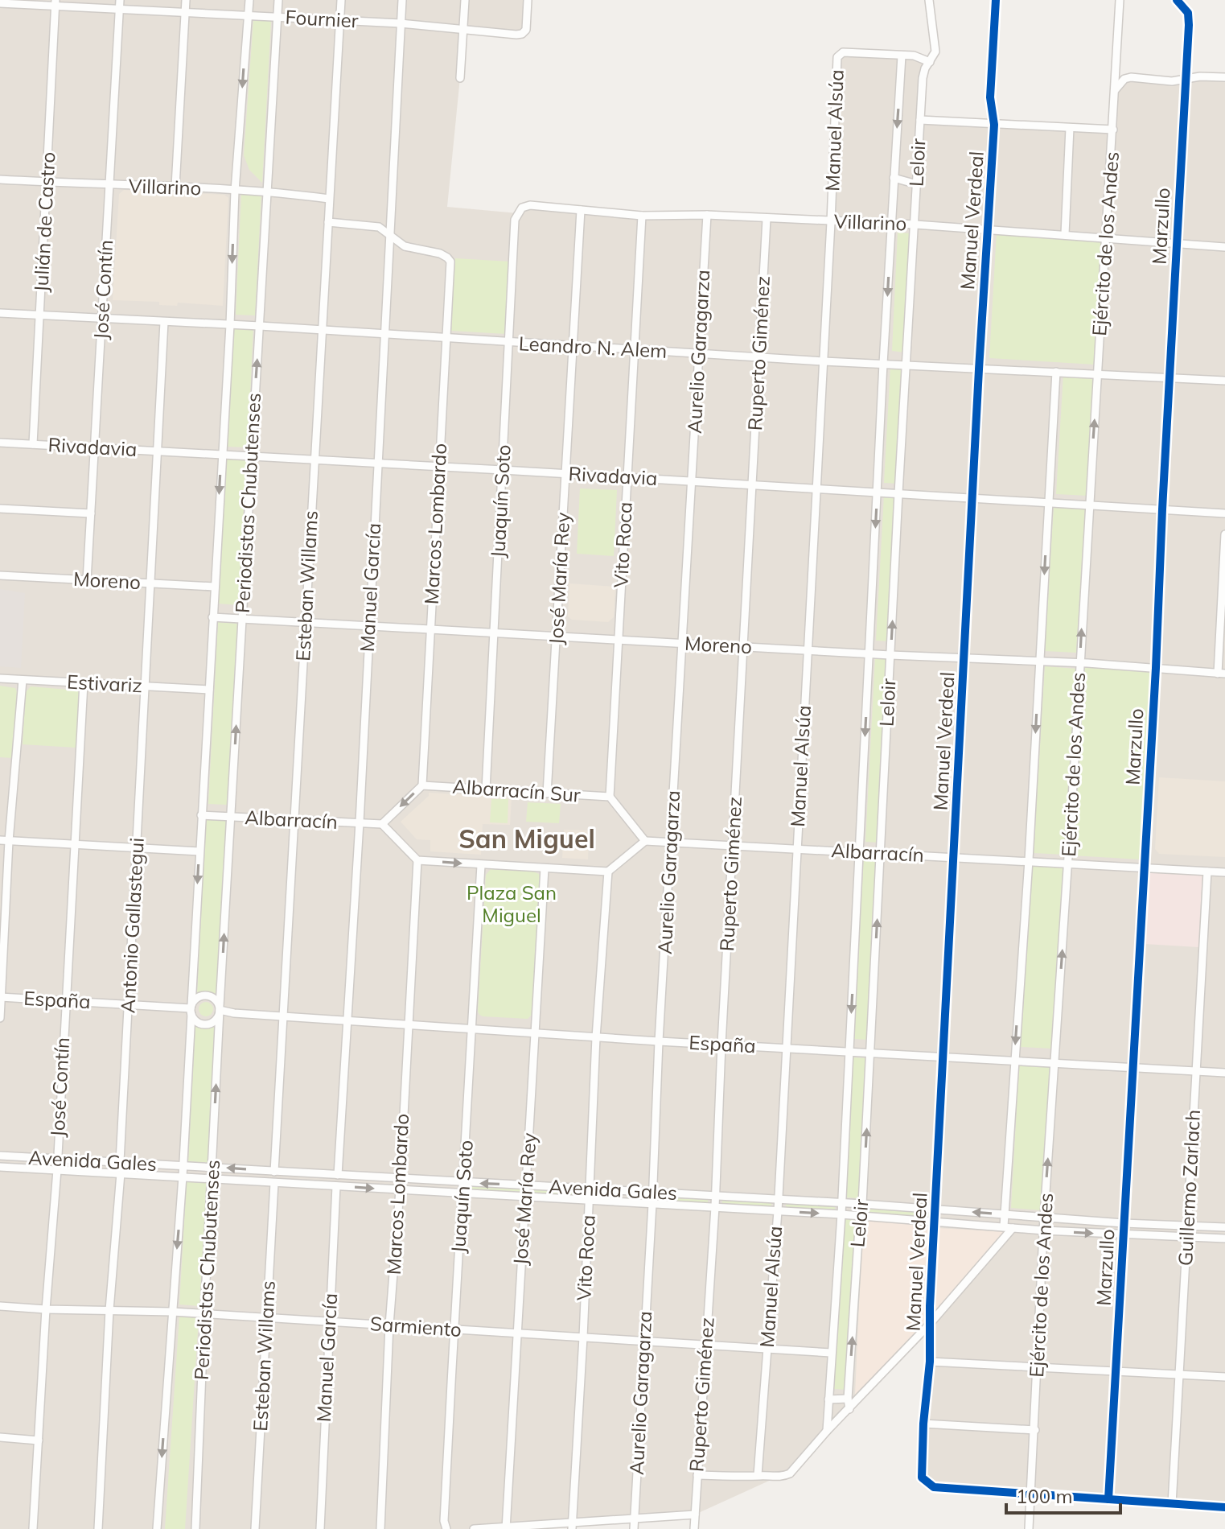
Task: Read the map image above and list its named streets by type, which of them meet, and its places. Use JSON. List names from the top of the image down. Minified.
{"streets":{"street":["Fournier","Manuel Alsúa","Leloir","Villarino","Manuel Verdeal","Julián de Castro","Marzullo","Ejército de los Andes","José Contín","Leandro N. Alem","Aurelio Garagarza","Ruperto Giménez","Rivadavia","Juaquín Soto","Periodistas Chubutenses","Marcos Lombardo","Vito Roca","José María Rey","Moreno","Esteban Willams","Manuel García","Estivariz","Albarracín Sur","Albarracín","Antonio Gallastegui","España","Avenida Gales","Guillermo Zarlach","Sarmiento"]},"crossings":[["Fournier","Julián de Castro"],["Fournier","José Contín"],["Fournier","Periodistas Chubutenses"],["Fournier","Esteban Willams"],["Fournier","Manuel García"],["Manuel Alsúa","Leloir"],["Manuel Alsúa","Villarino"],["Manuel Alsúa","Leandro N. Alem"],["Manuel Alsúa","Rivadavia"],["Manuel Alsúa","Moreno"],["Manuel Alsúa","Albarracín"],["Manuel Alsúa","España"],["Manuel Alsúa","Avenida Gales"],["Manuel Alsúa","Sarmiento"],["Leloir","Villarino"],["Leloir","Leandro N. Alem"],["Leloir","Rivadavia"],["Leloir","Moreno"],["Leloir","Albarracín"],["Leloir","España"],["Leloir","Avenida Gales"],["Leloir","Sarmiento"],["Villarino","Manuel Verdeal"],["Villarino","Julián de Castro"],["Villarino","Marzullo"],["Villarino","Ejército de los Andes"],["Villarino","José Contín"],["Villarino","Aurelio Garagarza"],["Villarino","Ruperto Giménez"],["Villarino","Juaquín Soto"],["Villarino","Periodistas Chubutenses"],["Villarino","Vito Roca"],["Villarino","José María Rey"],["Villarino","Esteban Willams"],["Manuel Verdeal","Ejército de los Andes"],["Manuel Verdeal","Leandro N. Alem"],["Manuel Verdeal","Rivadavia"],["Manuel Verdeal","Moreno"],["Manuel Verdeal","Albarracín"],["Manuel Verdeal","España"],["Manuel Verdeal","Avenida Gales"],["Julián de Castro","Leandro N. Alem"],["Julián de Castro","Rivadavia"],["Marzullo","Leandro N. Alem"],["Marzullo","Rivadavia"],["Marzullo","Moreno"],["Marzullo","Albarracín"],["Marzullo","España"],["Marzullo","Avenida Gales"],["Ejército de los Andes","Leandro N. Alem"],["Ejército de los Andes","Rivadavia"],["Ejército de los Andes","Moreno"],["Ejército de los Andes","Albarracín"],["Ejército de los Andes","España"],["Ejército de los Andes","Avenida Gales"],["José Contín","Leandro N. Alem"],["José Contín","Rivadavia"],["José Contín","Moreno"],["José Contín","Estivariz"],["José Contín","España"],["José Contín","Avenida Gales"],["José Contín","Sarmiento"],["Leandro N. Alem","Aurelio Garagarza"],["Leandro N. Alem","Ruperto Giménez"],["Leandro N. Alem","Juaquín Soto"],["Leandro N. Alem","Periodistas Chubutenses"],["Leandro N. Alem","Marcos Lombardo"],["Leandro N. Alem","Vito Roca"],["Leandro N. Alem","José María Rey"],["Leandro N. Alem","Esteban Willams"],["Leandro N. Alem","Manuel García"],["Leandro N. Alem","Antonio Gallastegui"],["Aurelio Garagarza","Rivadavia"],["Aurelio Garagarza","Moreno"],["Aurelio Garagarza","Albarracín"],["Aurelio Garagarza","España"],["Aurelio Garagarza","Avenida Gales"],["Aurelio Garagarza","Sarmiento"],["Ruperto Giménez","Rivadavia"],["Ruperto Giménez","Moreno"],["Ruperto Giménez","Albarracín"],["Ruperto Giménez","España"],["Ruperto Giménez","Avenida Gales"],["Ruperto Giménez","Sarmiento"],["Rivadavia","Juaquín Soto"],["Rivadavia","Periodistas Chubutenses"],["Rivadavia","Marcos Lombardo"],["Rivadavia","Vito Roca"],["Rivadavia","José María Rey"],["Rivadavia","Esteban Willams"],["Rivadavia","Manuel García"],["Rivadavia","Antonio Gallastegui"],["Juaquín Soto","Moreno"],["Juaquín Soto","Albarracín Sur"],["Juaquín Soto","España"],["Juaquín Soto","Avenida Gales"],["Juaquín Soto","Sarmiento"],["Periodistas Chubutenses","Moreno"],["Periodistas Chubutenses","Estivariz"],["Periodistas Chubutenses","Albarracín"],["Periodistas Chubutenses","España"],["Periodistas Chubutenses","Avenida Gales"],["Periodistas Chubutenses","Sarmiento"],["Marcos Lombardo","Moreno"],["Marcos Lombardo","Manuel García"],["Marcos Lombardo","Albarracín Sur"],["Marcos Lombardo","España"],["Marcos Lombardo","Avenida Gales"],["Marcos Lombardo","Sarmiento"],["Vito Roca","Moreno"],["Vito Roca","Albarracín Sur"],["Vito Roca","España"],["Vito Roca","Avenida Gales"],["Vito Roca","Sarmiento"],["José María Rey","Moreno"],["José María Rey","Albarracín Sur"],["José María Rey","España"],["José María Rey","Avenida Gales"],["José María Rey","Sarmiento"],["Moreno","Esteban Willams"],["Moreno","Manuel García"],["Moreno","Antonio Gallastegui"],["Esteban Willams","Albarracín"],["Esteban Willams","España"],["Esteban Willams","Avenida Gales"],["Esteban Willams","Sarmiento"],["Manuel García","Albarracín"],["Manuel García","España"],["Manuel García","Avenida Gales"],["Manuel García","Sarmiento"],["Estivariz","Antonio Gallastegui"],["Albarracín","Guillermo Zarlach"],["Antonio Gallastegui","España"],["Antonio Gallastegui","Avenida Gales"],["Antonio Gallastegui","Sarmiento"],["España","Guillermo Zarlach"],["Avenida Gales","Guillermo Zarlach"]],"districts":["San Miguel"],"parks":["Plaza San Miguel"],"scale_bar":"100 m"}
